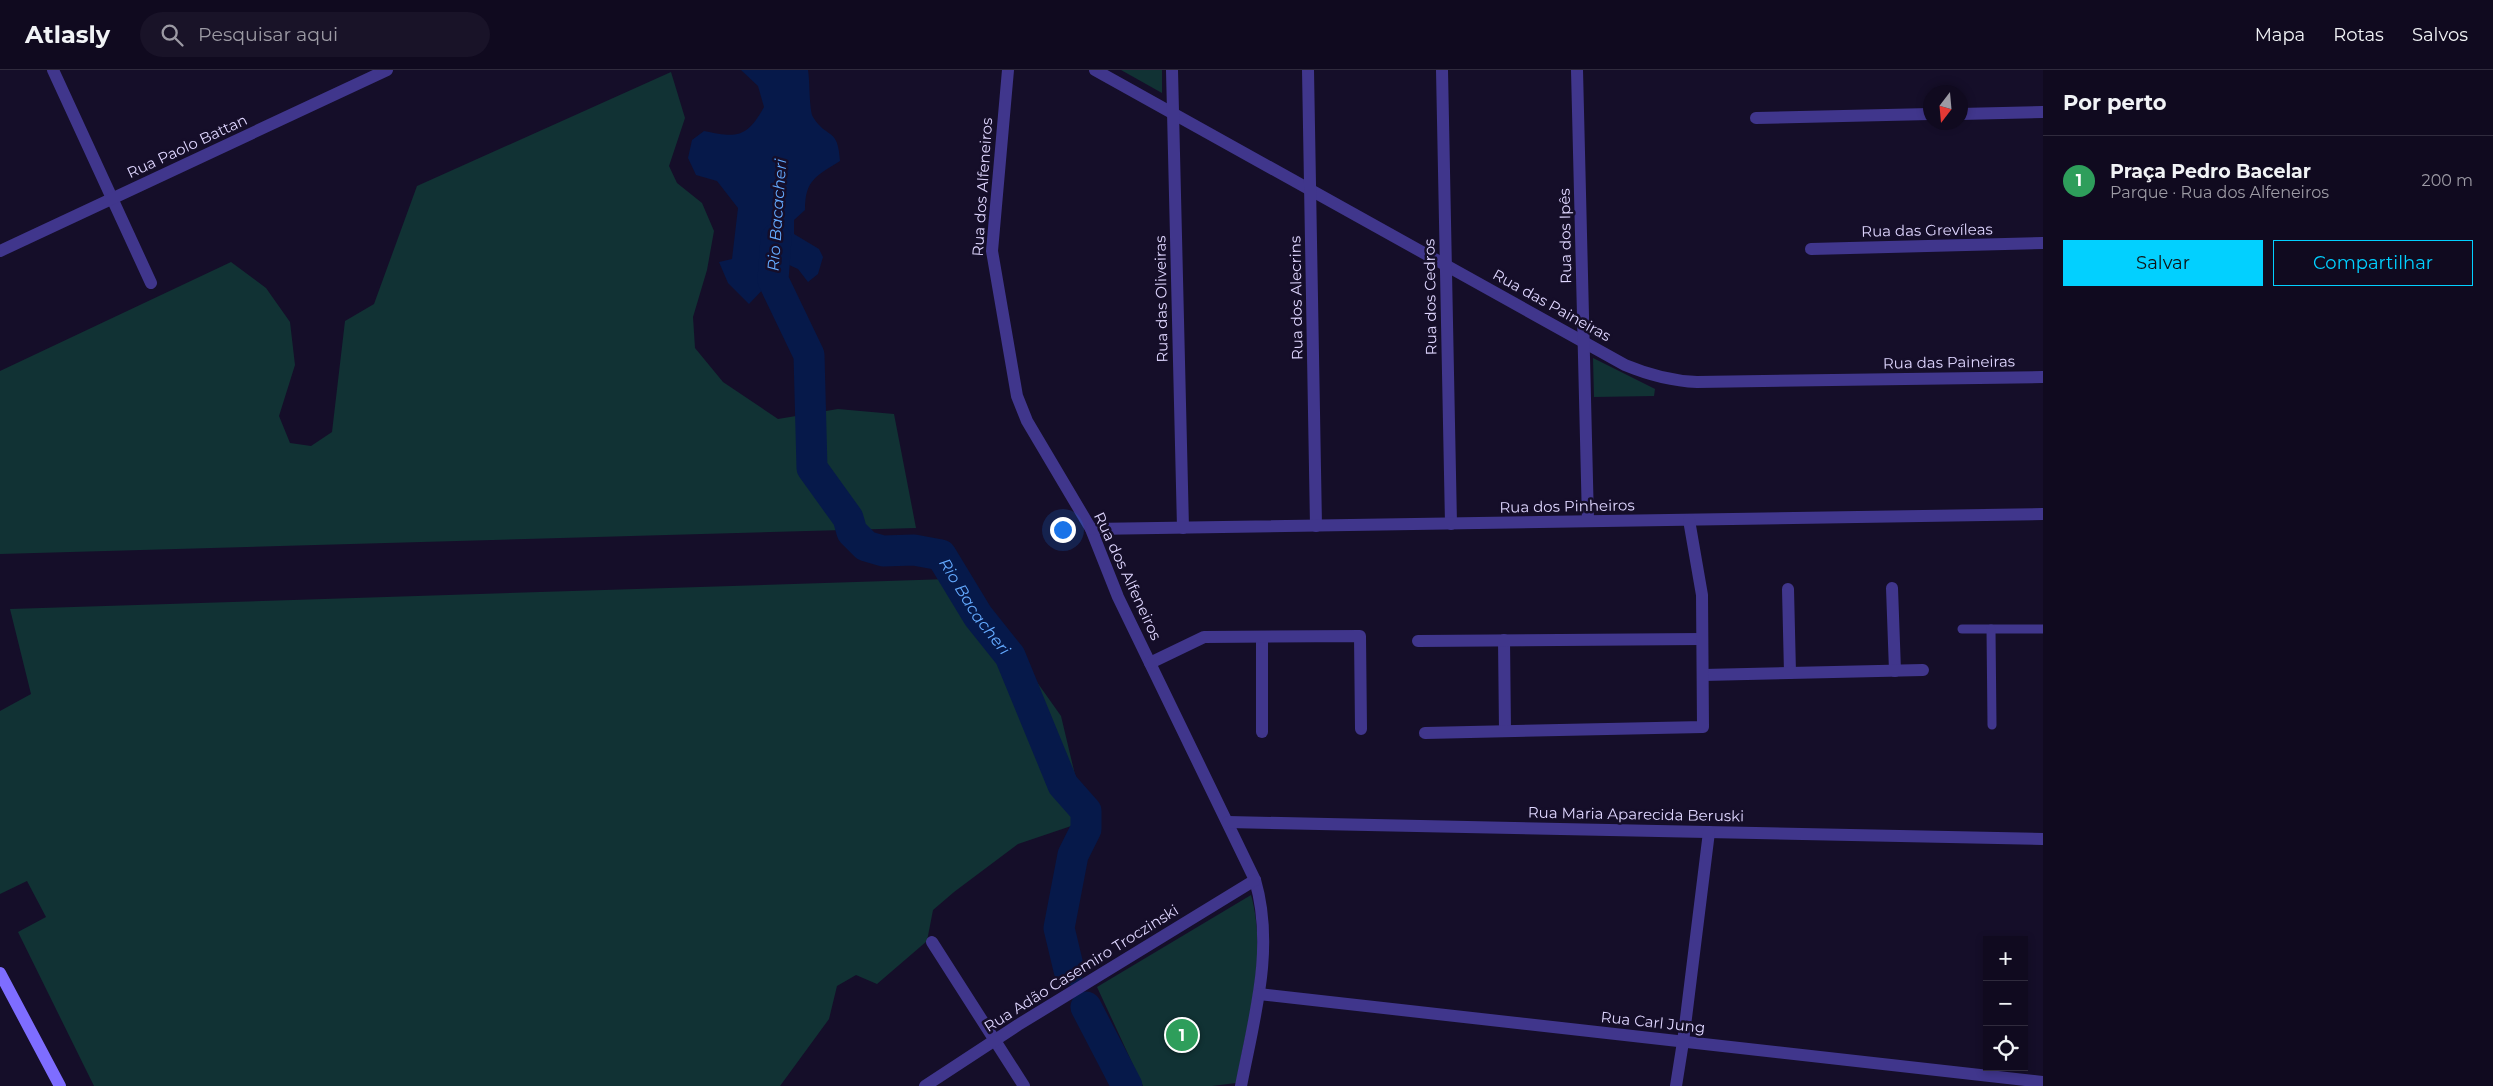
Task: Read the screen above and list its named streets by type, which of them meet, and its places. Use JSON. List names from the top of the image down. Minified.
{"streets":{"street":["Rua Paolo Battan","Rua dos Alfeneiros","Rua das Grevíleas","Rua dos Ipês","Rua dos Cedros","Rua dos Alecrins","Rua das Oliveiras","Rua das Paineiras","Rua dos Pinheiros","Rua Maria Aparecida Beruski","Rua Adão Casemiro Troczinski","Rua Carl Jung"]},"crossings":[["Rua dos Alfeneiros","Rua dos Pinheiros"],["Rua dos Alfeneiros","Rua Maria Aparecida Beruski"],["Rua dos Alfeneiros","Rua Adão Casemiro Troczinski"],["Rua dos Alfeneiros","Rua Carl Jung"],["Rua dos Ipês","Rua das Paineiras"],["Rua dos Ipês","Rua dos Pinheiros"],["Rua dos Cedros","Rua das Paineiras"],["Rua dos Cedros","Rua dos Pinheiros"],["Rua dos Alecrins","Rua das Paineiras"],["Rua dos Alecrins","Rua dos Pinheiros"],["Rua das Oliveiras","Rua das Paineiras"],["Rua das Oliveiras","Rua dos Pinheiros"]],"water":["Rio Bacacheri"],"north":"bottom","page":{"header":"Atlasly","search":"Pesquisar aqui","nav":["Mapa","Rotas","Salvos"],"heading":"Por perto","list":[{"mark":"1","name":"Praça Pedro Bacelar","note":"Parque · Rua dos Alfeneiros","value":"200 m"}],"buttons":["Salvar","Compartilhar"],"map_buttons":["+","−"],"pins":"1"}}
